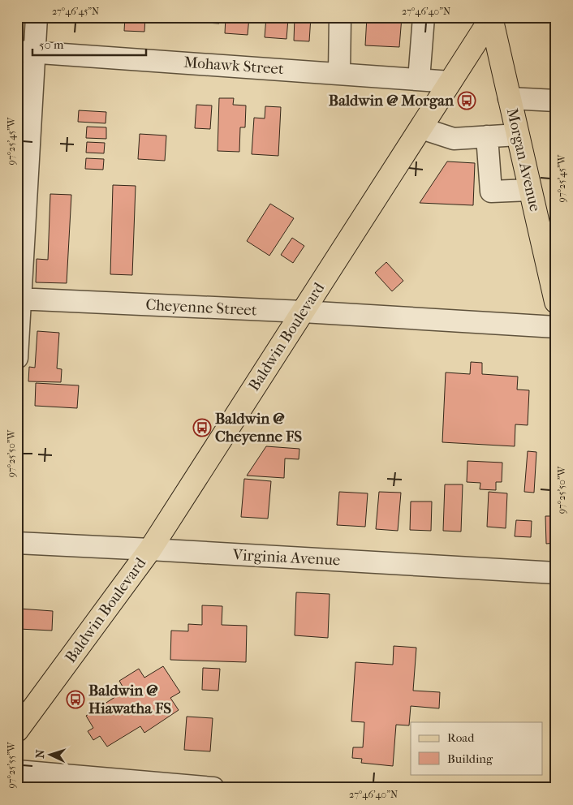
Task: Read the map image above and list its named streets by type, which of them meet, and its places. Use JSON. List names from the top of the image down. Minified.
{"streets":{"main road":["Morgan Avenue","Baldwin Boulevard"],"street":["Mohawk Street","Cheyenne Street","Virginia Avenue"]},"crossings":[["Mohawk Street","Baldwin Boulevard"],["Morgan Avenue","Baldwin Boulevard"],["Cheyenne Street","Baldwin Boulevard"],["Baldwin Boulevard","Virginia Avenue"]],"places":{"bus stop":["Baldwin @ Morgan","Baldwin @ Cheyenne FS","Baldwin @ Hiawatha FS"]},"legend":["Road","Building"],"scale_bar":"50 m","north":"left","coordinates":["27°46'45\"N","27°46'40\"N","97°25'45\"W","97°25'50\"W","97°25'55\"W"]}
